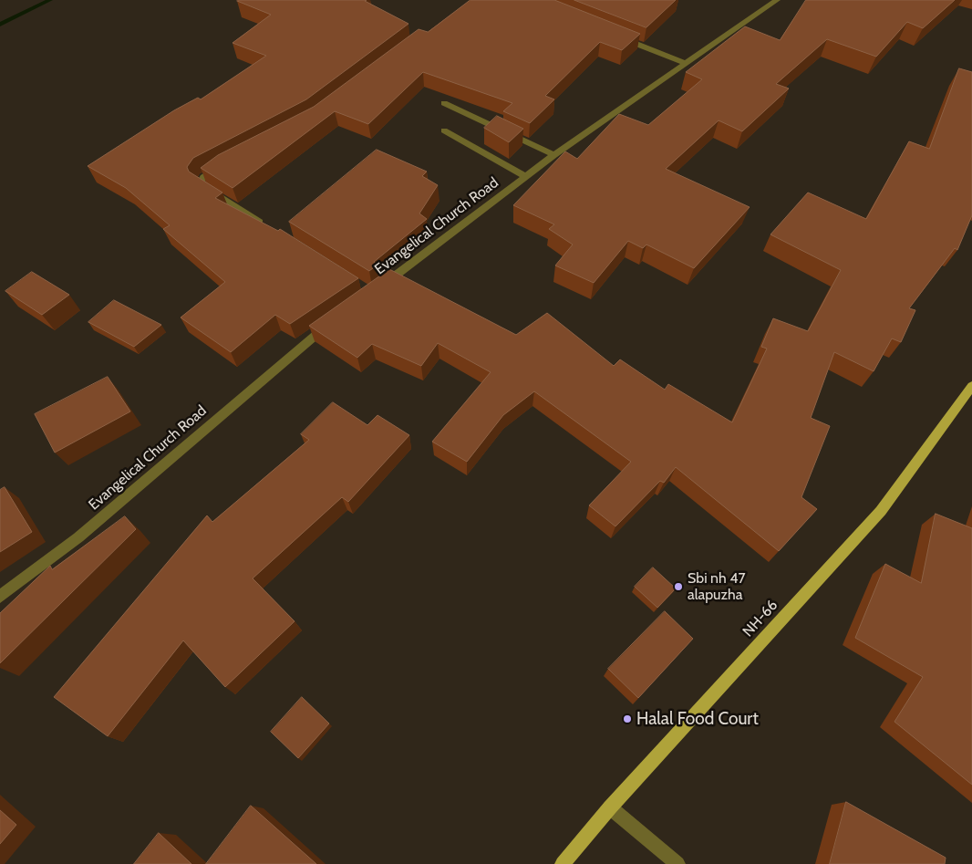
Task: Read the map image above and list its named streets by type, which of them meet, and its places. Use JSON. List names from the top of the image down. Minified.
{"streets":{"main road":["NH-66"],"street":["Evangelical Church Road"]},"places":["Sbi nh 47 alapuzha","Halal Food Court"]}
